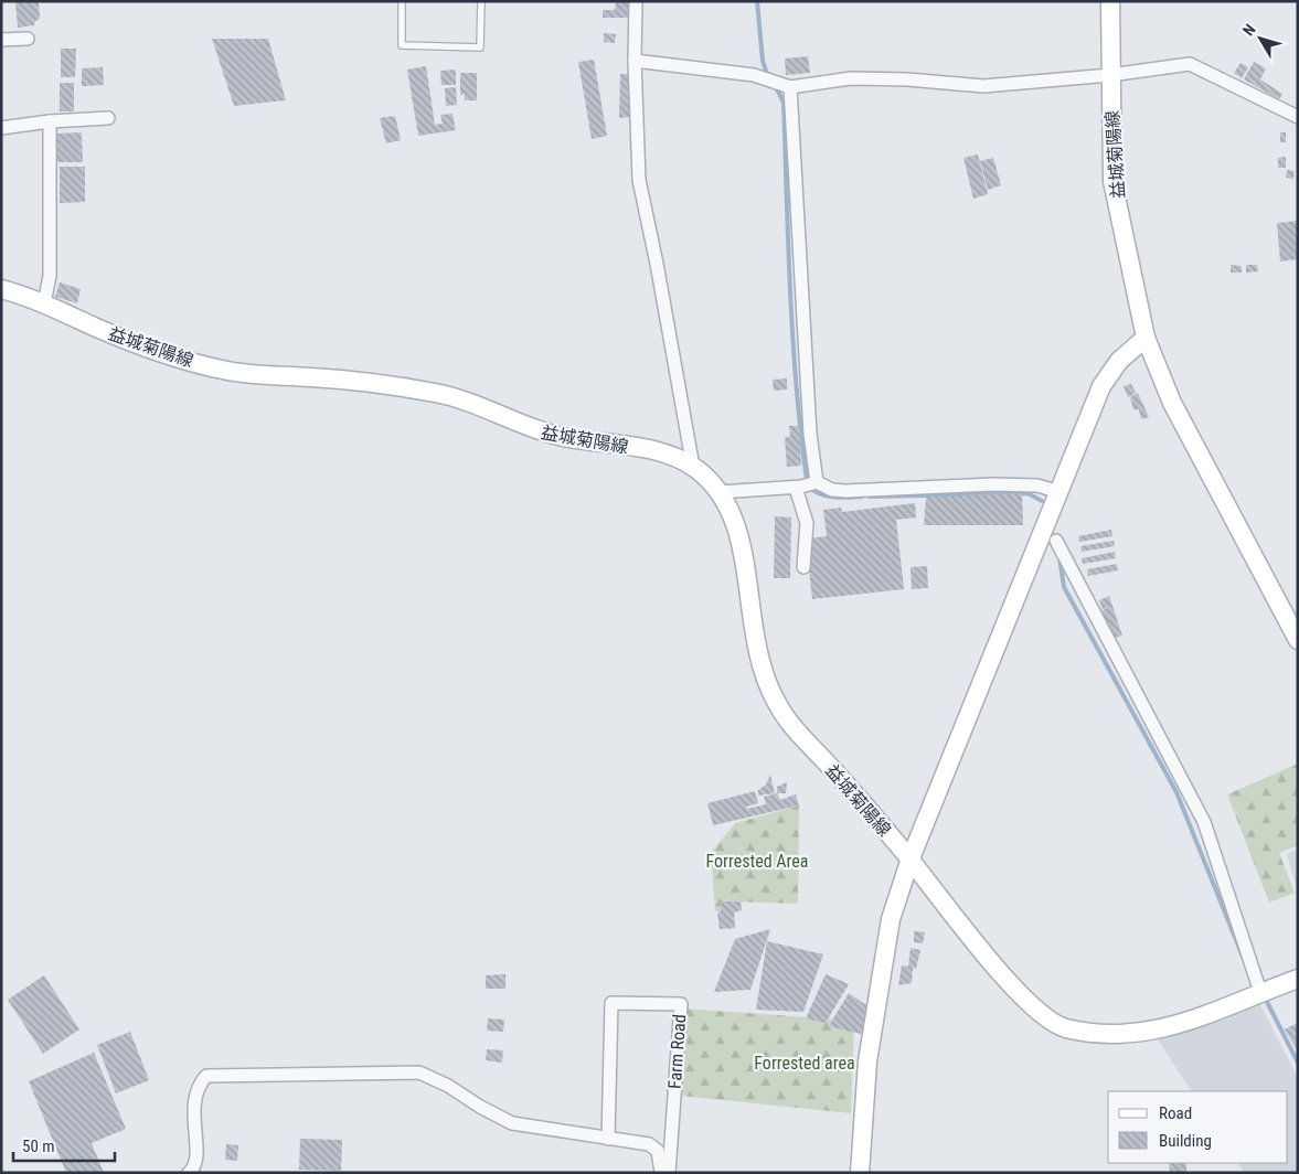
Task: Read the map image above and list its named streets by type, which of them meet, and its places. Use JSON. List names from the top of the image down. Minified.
{"streets":{"main road":["益城菊陽線"],"street":["Farm Road"]},"parks":["Forrested Area","Forrested area"],"legend":["Road","Building"],"scale_bar":"50 m","north":"top left"}
